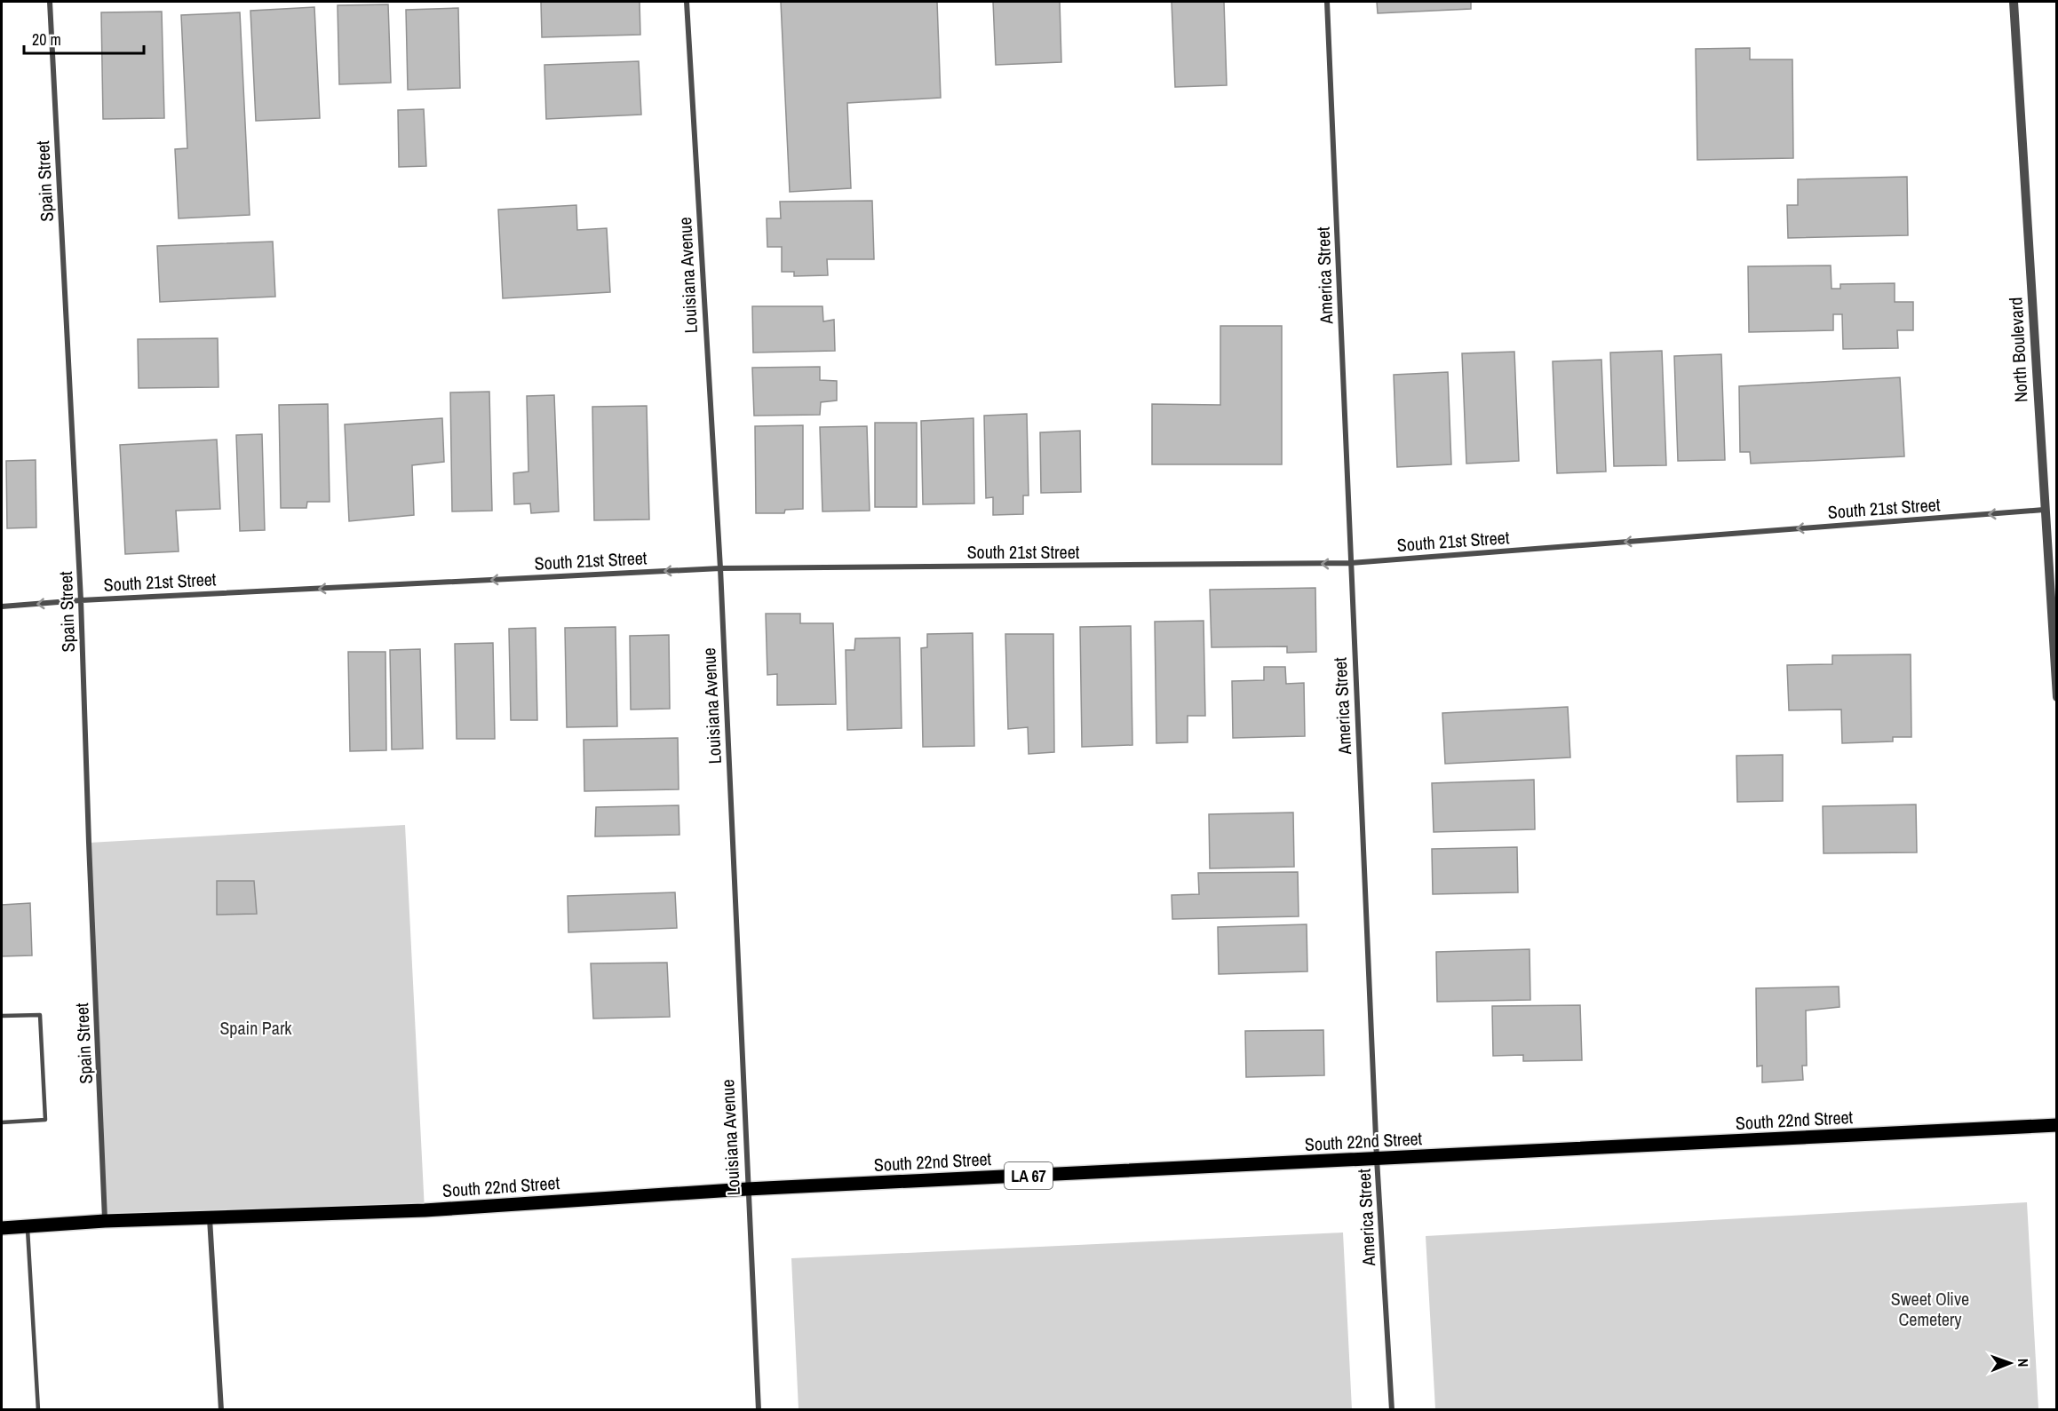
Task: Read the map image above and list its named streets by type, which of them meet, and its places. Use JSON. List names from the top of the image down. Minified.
{"streets":{"main road":["South 22nd Street","LA 67"],"street":["Spain Street","Louisiana Avenue","America Street","North Boulevard","South 21st Street"]},"crossings":[["Spain Street","South 21st Street"],["Spain Street","South 22nd Street"],["Louisiana Avenue","South 21st Street"],["Louisiana Avenue","South 22nd Street"],["America Street","South 21st Street"],["America Street","South 22nd Street"],["North Boulevard","South 21st Street"]],"one_way":["South 21st Street"],"parks":["Spain Park","Sweet Olive Cemetery"],"scale_bar":"20 m","north":"right"}
